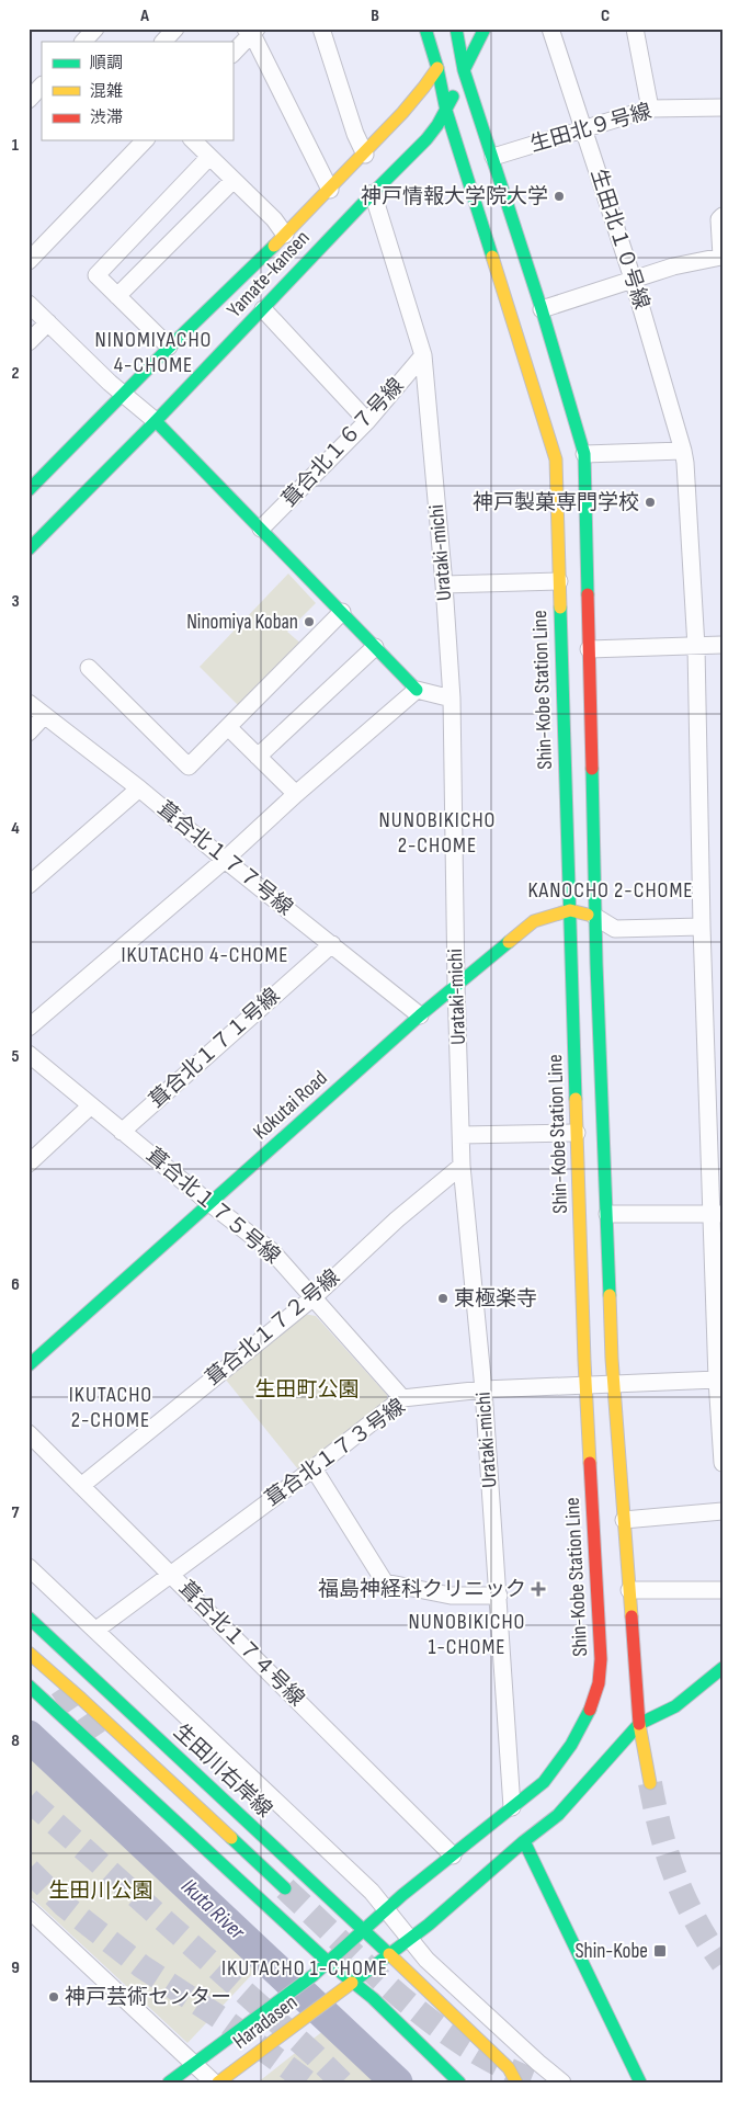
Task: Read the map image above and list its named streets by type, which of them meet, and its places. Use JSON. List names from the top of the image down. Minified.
{"streets":{"main road":["Yamate-kansen","Shin-Kobe Station Line","Kokutai Road","生田川右岸線","Haradasen"],"street":["生田北９号線","生田北１０号線","葺合北１６７号線","Urataki-michi","葺合北１７７号線","葺合北１７１号線","葺合北１７５号線","葺合北１７２号線","葺合北１７３号線","葺合北１７４号線"]},"crossings":[["生田北９号線","生田北１０号線"],["生田北１０号線","葺合北１７３号線"],["Yamate-kansen","Urataki-michi"],["Yamate-kansen","Shin-Kobe Station Line"],["葺合北１６７号線","Urataki-michi"],["Urataki-michi","Shin-Kobe Station Line"],["Urataki-michi","Kokutai Road"],["Urataki-michi","葺合北１７２号線"],["Urataki-michi","葺合北１７３号線"],["Shin-Kobe Station Line","Kokutai Road"],["Shin-Kobe Station Line","葺合北１７３号線"],["Shin-Kobe Station Line","葺合北１７４号線"],["Shin-Kobe Station Line","生田川右岸線"],["Shin-Kobe Station Line","Haradasen"],["葺合北１７７号線","葺合北１７１号線"],["葺合北１７７号線","Kokutai Road"],["葺合北１７１号線","葺合北１７５号線"],["Kokutai Road","葺合北１７５号線"],["葺合北１７５号線","葺合北１７２号線"],["葺合北１７５号線","葺合北１７３号線"],["葺合北１７２号線","葺合北１７４号線"],["葺合北１７３号線","葺合北１７４号線"],["生田川右岸線","Haradasen"]],"districts":["NINOMIYACHO 4-CHOME","NUNOBIKICHO 2-CHOME","KANOCHO 2-CHOME","IKUTACHO 4-CHOME","IKUTACHO 2-CHOME","NUNOBIKICHO 1-CHOME","IKUTACHO 1-CHOME"],"water":["Ikuta River"],"parks":["生田町公園","生田川公園"],"places":{"other":["神戸情報大学院大学","神戸製菓専門学校","Ninomiya Koban","東極楽寺","神戸芸術センター"],"health":["福島神経科クリニック"],"transit":["Shin-Kobe"]},"legend":["順調","混雑","渋滞"],"grid":{"columns":["A","B","C"],"rows":["1","2","3","4","5","6","7","8","9"]}}
